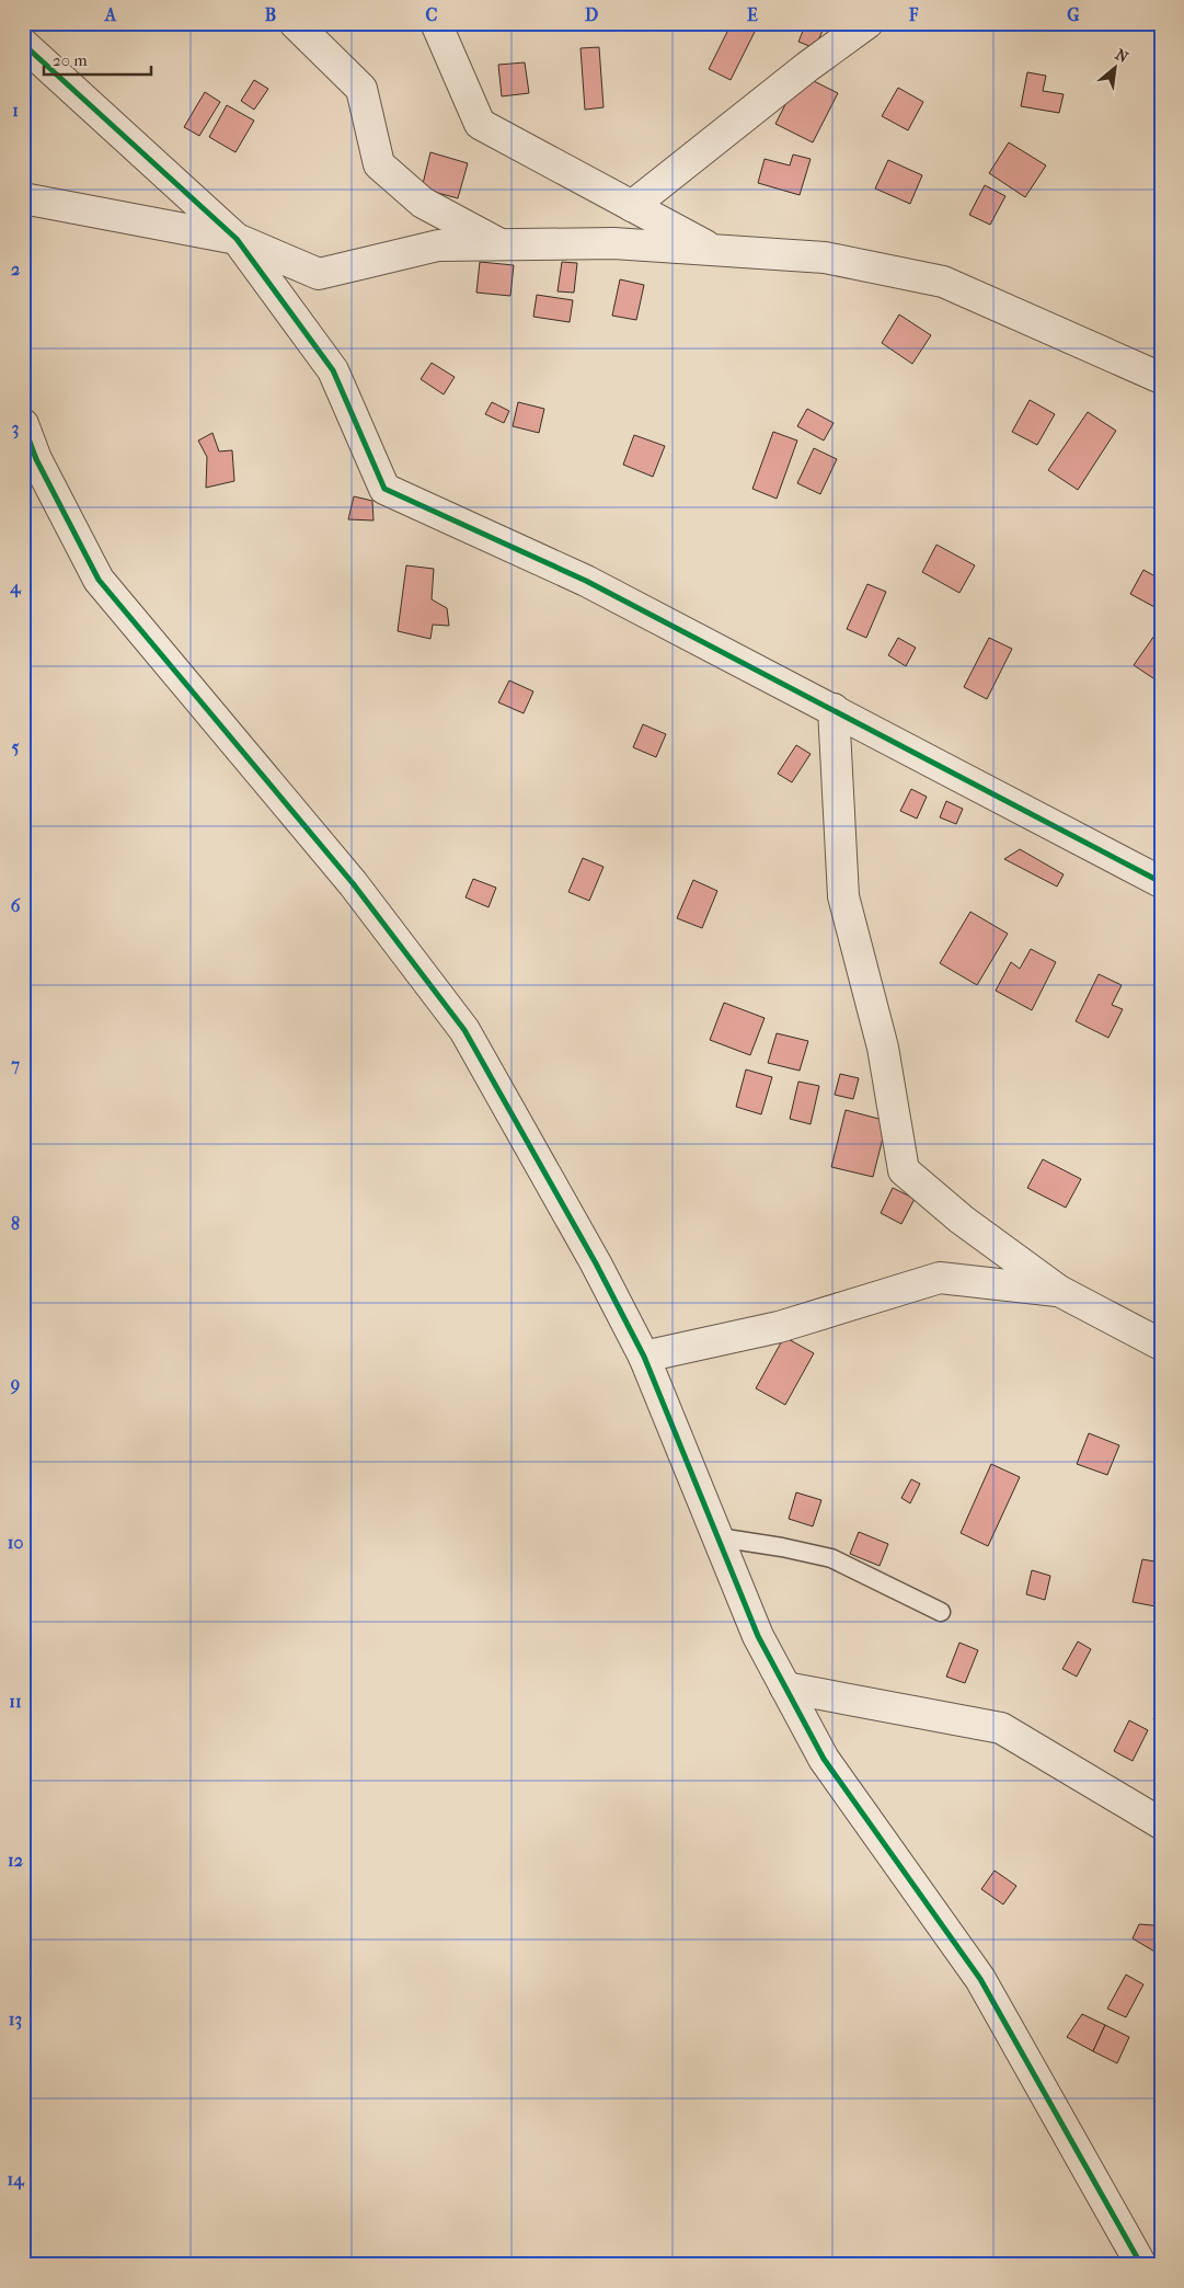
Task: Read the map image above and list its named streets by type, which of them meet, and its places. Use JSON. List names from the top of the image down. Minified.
{"scale_bar":"20 m","north":"top right","grid":{"columns":["A","B","C","D","E","F","G"],"rows":["1","2","3","4","5","6","7","8","9","10","11","12","13","14"]}}
